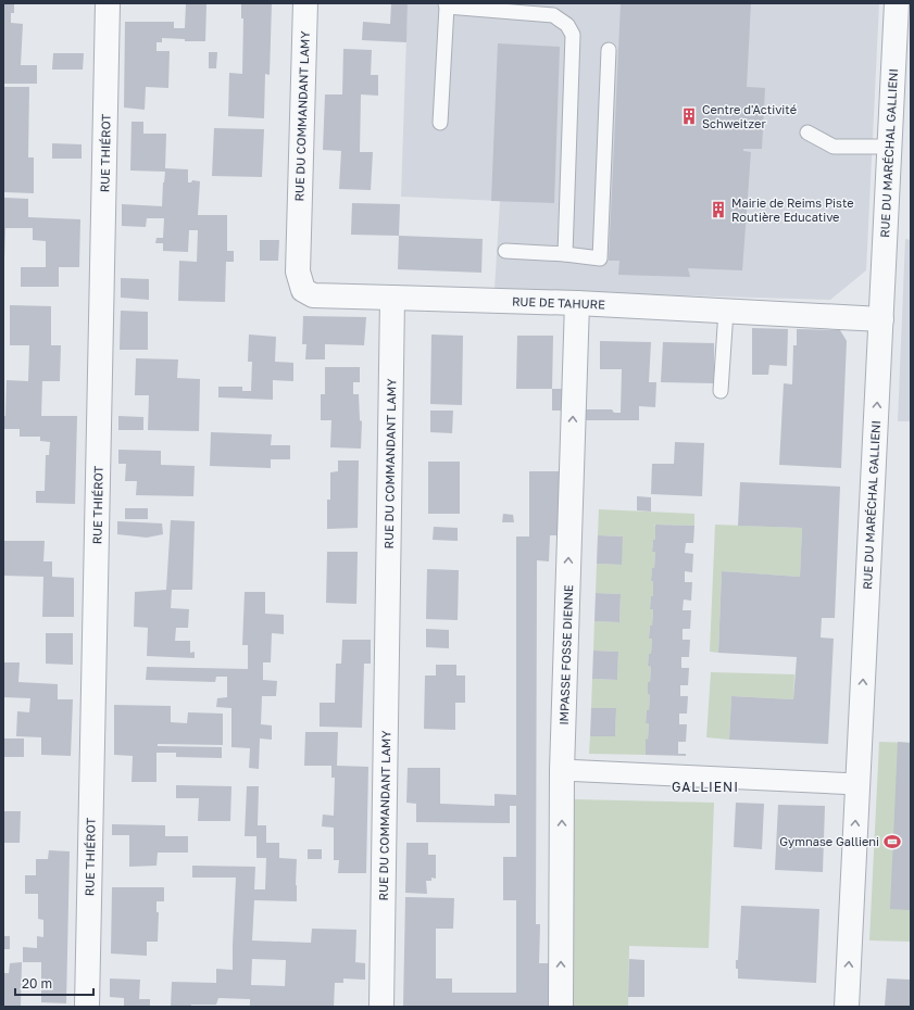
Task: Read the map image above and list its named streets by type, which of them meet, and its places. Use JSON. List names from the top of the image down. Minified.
{"streets":{"street":["RUE DU COMMANDANT LAMY","RUE THIÉROT","RUE DU MARÉCHAL GALLIENI","RUE DE TAHURE","IMPASSE FOSSE DIENNE"]},"crossings":[["RUE DU COMMANDANT LAMY","RUE DE TAHURE"],["RUE DU MARÉCHAL GALLIENI","RUE DE TAHURE"],["RUE DE TAHURE","IMPASSE FOSSE DIENNE"]],"one_way":["RUE DU MARÉCHAL GALLIENI","IMPASSE FOSSE DIENNE"],"districts":["GALLIENI"],"places":{"building":["Centre d'Activité Schweitzer","Mairie de Reims Piste Routière Educative"],"sports":["Gymnase Gallieni"]},"scale_bar":"20 m"}
